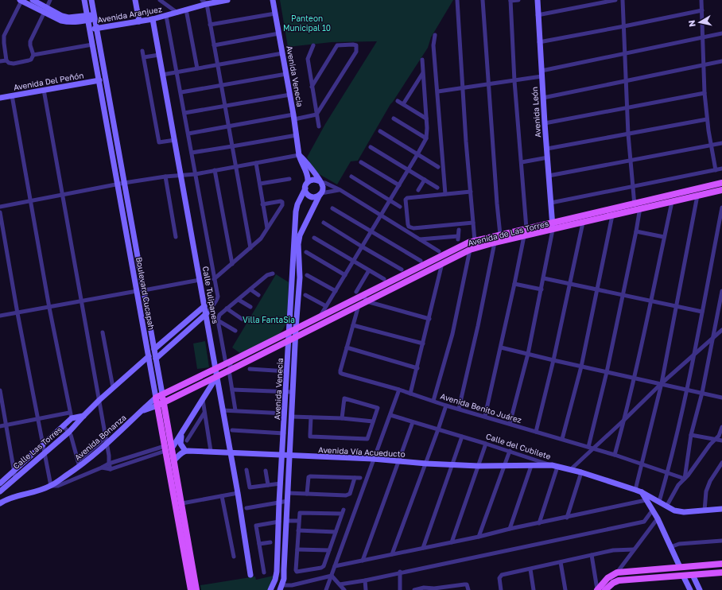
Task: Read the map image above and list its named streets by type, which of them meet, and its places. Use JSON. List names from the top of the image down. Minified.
{"streets":{"main road":["Avenida de Las Torres","Boulevard Cucapah"],"street":["Avenida Aranjuez","Avenida Venecia","Avenida Del Peñón","Avenida León","Calle Tulipanes","Avenida Benito Juárez","Avenida Bonanza","Calle del Cubilete","Calle Las Torres","Avenida Vía Acueducto"]},"crossings":[["Avenida Aranjuez","Boulevard Cucapah"],["Avenida Aranjuez","Calle Tulipanes"],["Avenida Venecia","Avenida de Las Torres"],["Avenida Venecia","Avenida Vía Acueducto"],["Avenida Del Peñón","Boulevard Cucapah"],["Avenida León","Avenida de Las Torres"],["Avenida de Las Torres","Boulevard Cucapah"],["Avenida de Las Torres","Calle Tulipanes"],["Avenida de Las Torres","Avenida Benito Juárez"],["Avenida de Las Torres","Avenida Bonanza"],["Boulevard Cucapah","Avenida Bonanza"],["Boulevard Cucapah","Calle Las Torres"],["Calle Tulipanes","Avenida Vía Acueducto"],["Calle del Cubilete","Avenida Vía Acueducto"]],"parks":["Panteon Municipal 10","Villa FantaSia"],"north":"left"}
